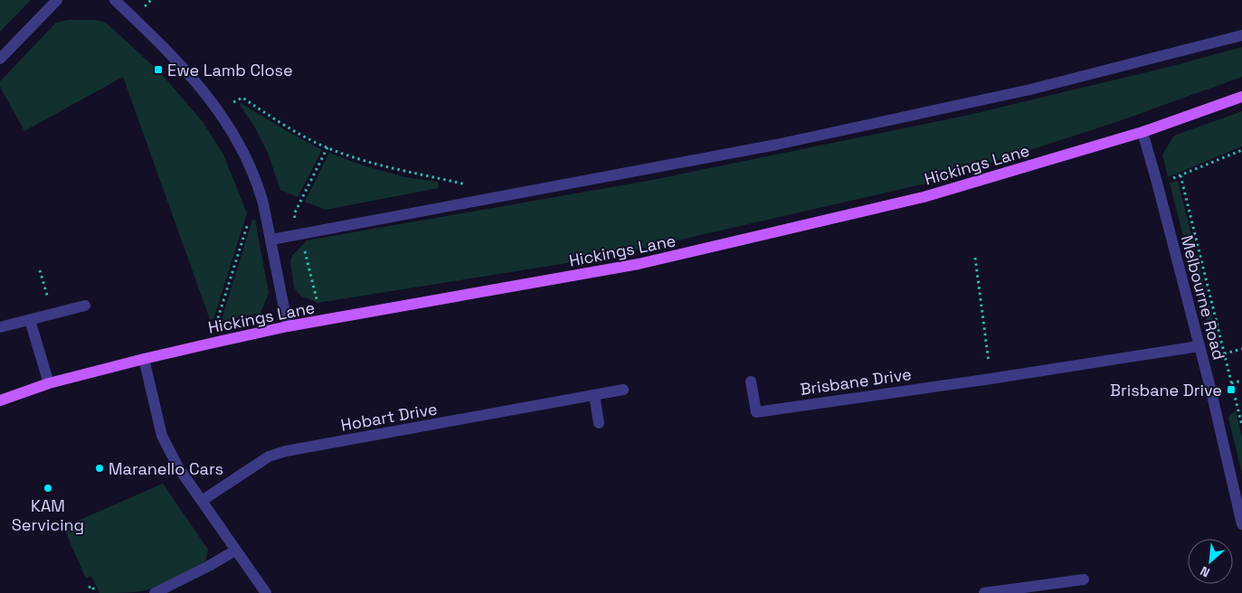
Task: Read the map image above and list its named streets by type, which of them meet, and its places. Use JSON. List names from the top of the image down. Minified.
{"streets":{"main road":["Hickings Lane"],"street":["Melbourne Road","Brisbane Drive","Hobart Drive"]},"crossings":[["Hickings Lane","Melbourne Road"],["Melbourne Road","Brisbane Drive"]],"places":{"transit":["Ewe Lamb Close","Brisbane Drive"],"other":["Maranello Cars","KAM Servicing"]},"north":"bottom left"}
